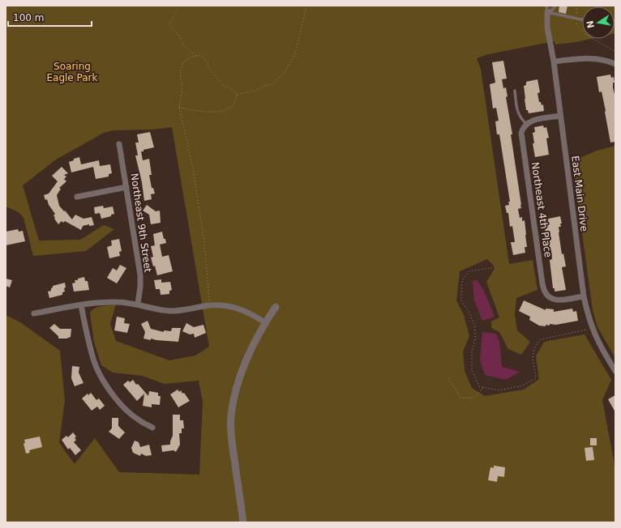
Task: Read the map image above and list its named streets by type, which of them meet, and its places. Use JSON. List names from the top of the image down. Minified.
{"streets":{"street":["East Main Drive","Northeast 4th Place","Northeast 9th Street"]},"crossings":[["East Main Drive","Northeast 4th Place"]],"parks":["Soaring Eagle Park"],"scale_bar":"100 m","north":"left"}
